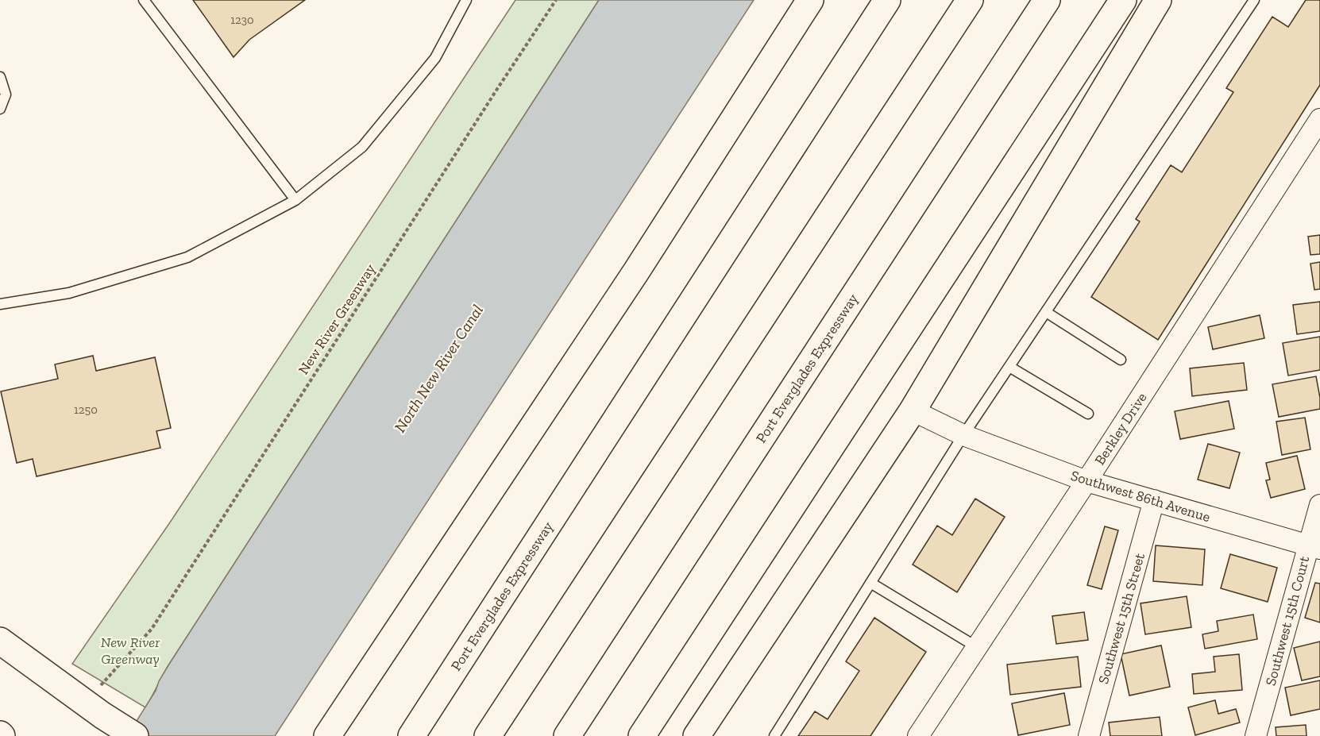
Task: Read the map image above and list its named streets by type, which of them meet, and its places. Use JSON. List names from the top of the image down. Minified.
{"streets":{"main road":["Port Everglades Expressway"],"street":["Berkley Drive","Southwest 86th Avenue","Southwest 15th Street","Southwest 15th Court"],"path":["New River Greenway"]},"crossings":[["Berkley Drive","Southwest 86th Avenue"],["Southwest 86th Avenue","Southwest 15th Street"],["Southwest 86th Avenue","Southwest 15th Court"]],"water":["North New River Canal"],"parks":["New River Greenway"],"house_numbers":["1230","1250"]}
